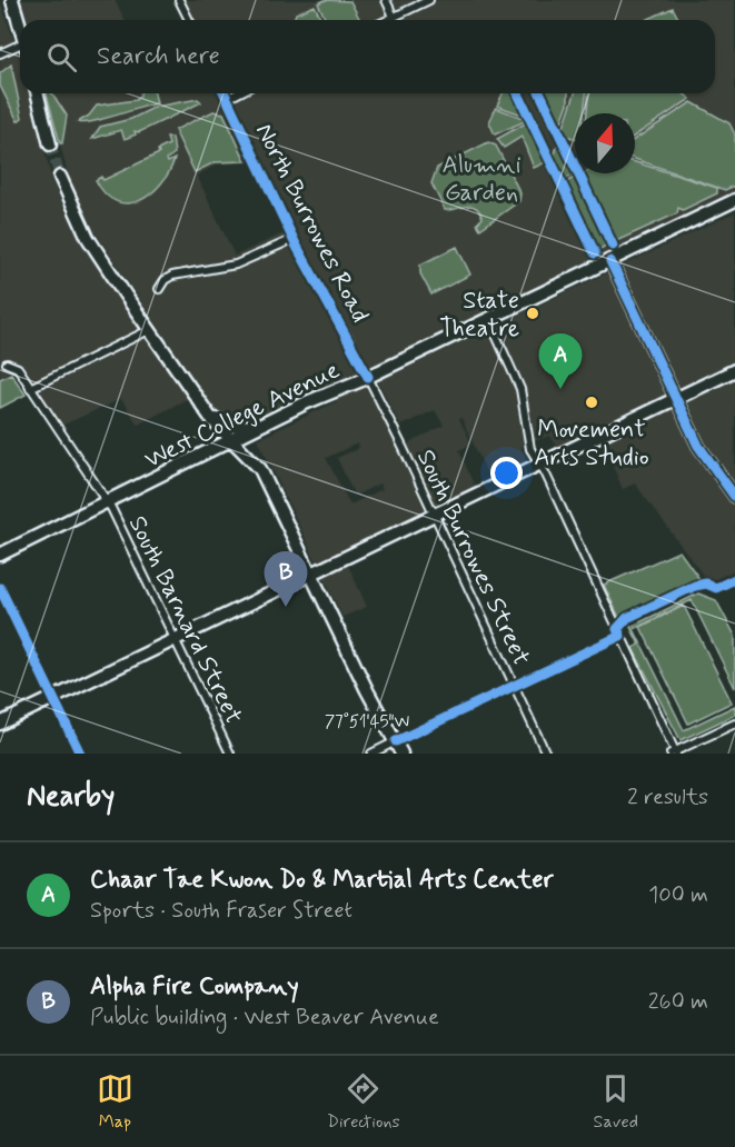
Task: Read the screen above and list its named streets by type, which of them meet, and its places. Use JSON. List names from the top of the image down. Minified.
{"streets":{"main road":["West College Avenue"],"street":["North Burrowes Road","South Burrowes Street","South Barnard Street"]},"crossings":[["North Burrowes Road","West College Avenue"],["North Burrowes Road","South Burrowes Street"],["West College Avenue","South Burrowes Street"],["West College Avenue","South Barnard Street"]],"parks":["Alumni Garden"],"places":["State Theatre","Movement Arts Studio"],"north":"top","page":{"search":"Search here","pins":["A","B"],"heading":["Nearby","2 results"],"list":[{"mark":"A","name":"Chaar Tae Kwon Do & Martial Arts Center","note":"Sports · South Fraser Street","value":"100 m"},{"mark":"B","name":"Alpha Fire Company","note":"Public building · West Beaver Avenue","value":"260 m"}],"nav":["Map","Directions","Saved"]},"coordinates":["77°51'45\"W"]}
